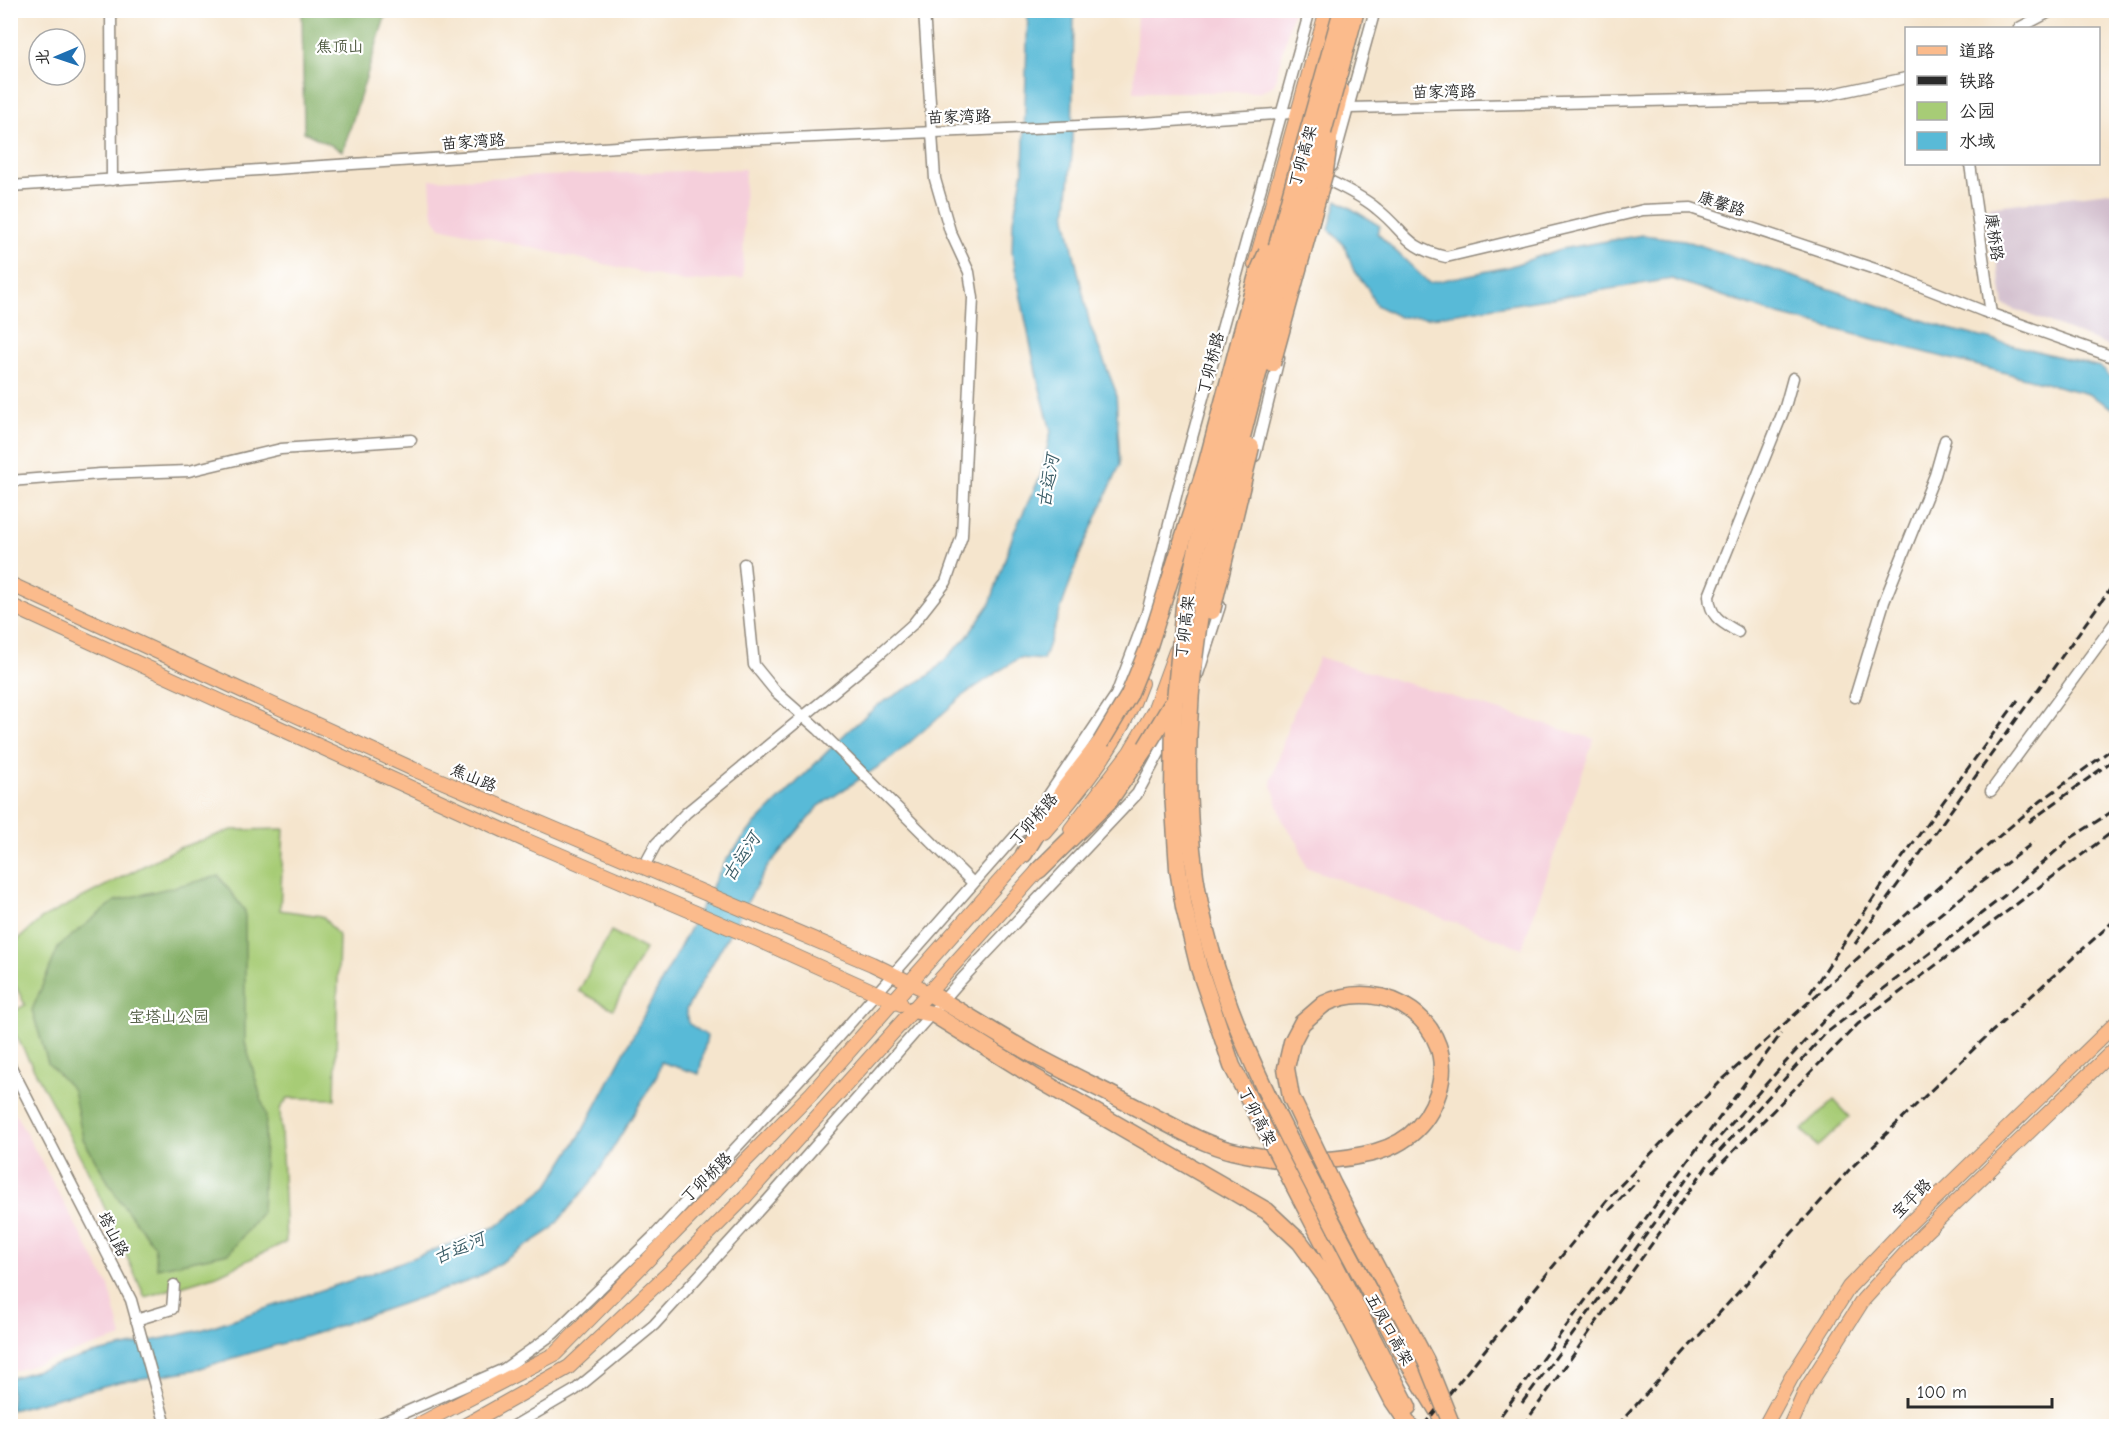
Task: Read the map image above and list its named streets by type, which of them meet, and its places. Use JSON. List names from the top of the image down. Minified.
{"streets":{"highway":["丁卯高架","五凤口高架"],"main road":["丁卯桥路","焦山路","宝平路"],"street":["苗家湾路","康馨路","康桥路","塔山路"]},"crossings":[["苗家湾路","丁卯桥路"],["丁卯高架","五凤口高架"],["康馨路","康桥路"],["丁卯桥路","焦山路"]],"water":["古运河"],"parks":["焦顶山","宝塔山公园"],"legend":["道路","铁路","公园","水域"],"scale_bar":"100 m","north":"left"}
